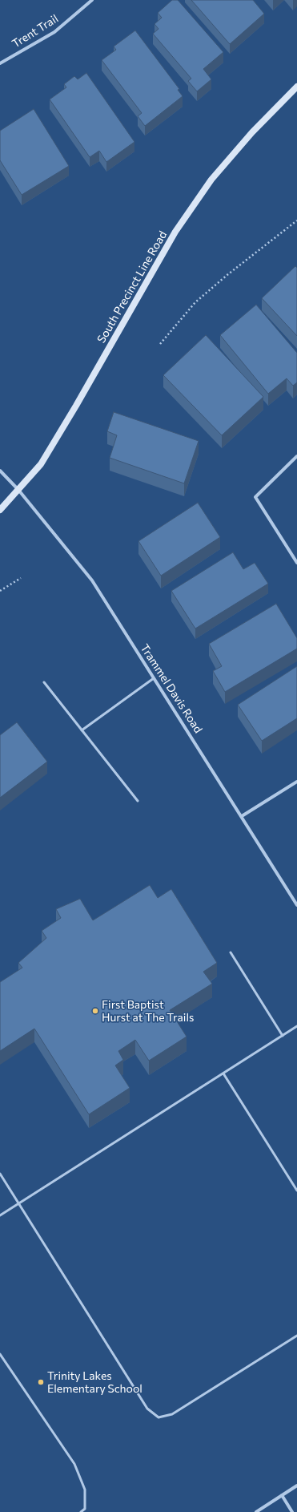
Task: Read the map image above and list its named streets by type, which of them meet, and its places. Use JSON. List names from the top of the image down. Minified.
{"streets":{"main road":["South Precinct Line Road"],"street":["Trent Trail","Trammel Davis Road"]},"crossings":[["South Precinct Line Road","Trammel Davis Road"]],"places":["First Baptist Hurst at The Trails","Trinity Lakes Elementary School"]}
